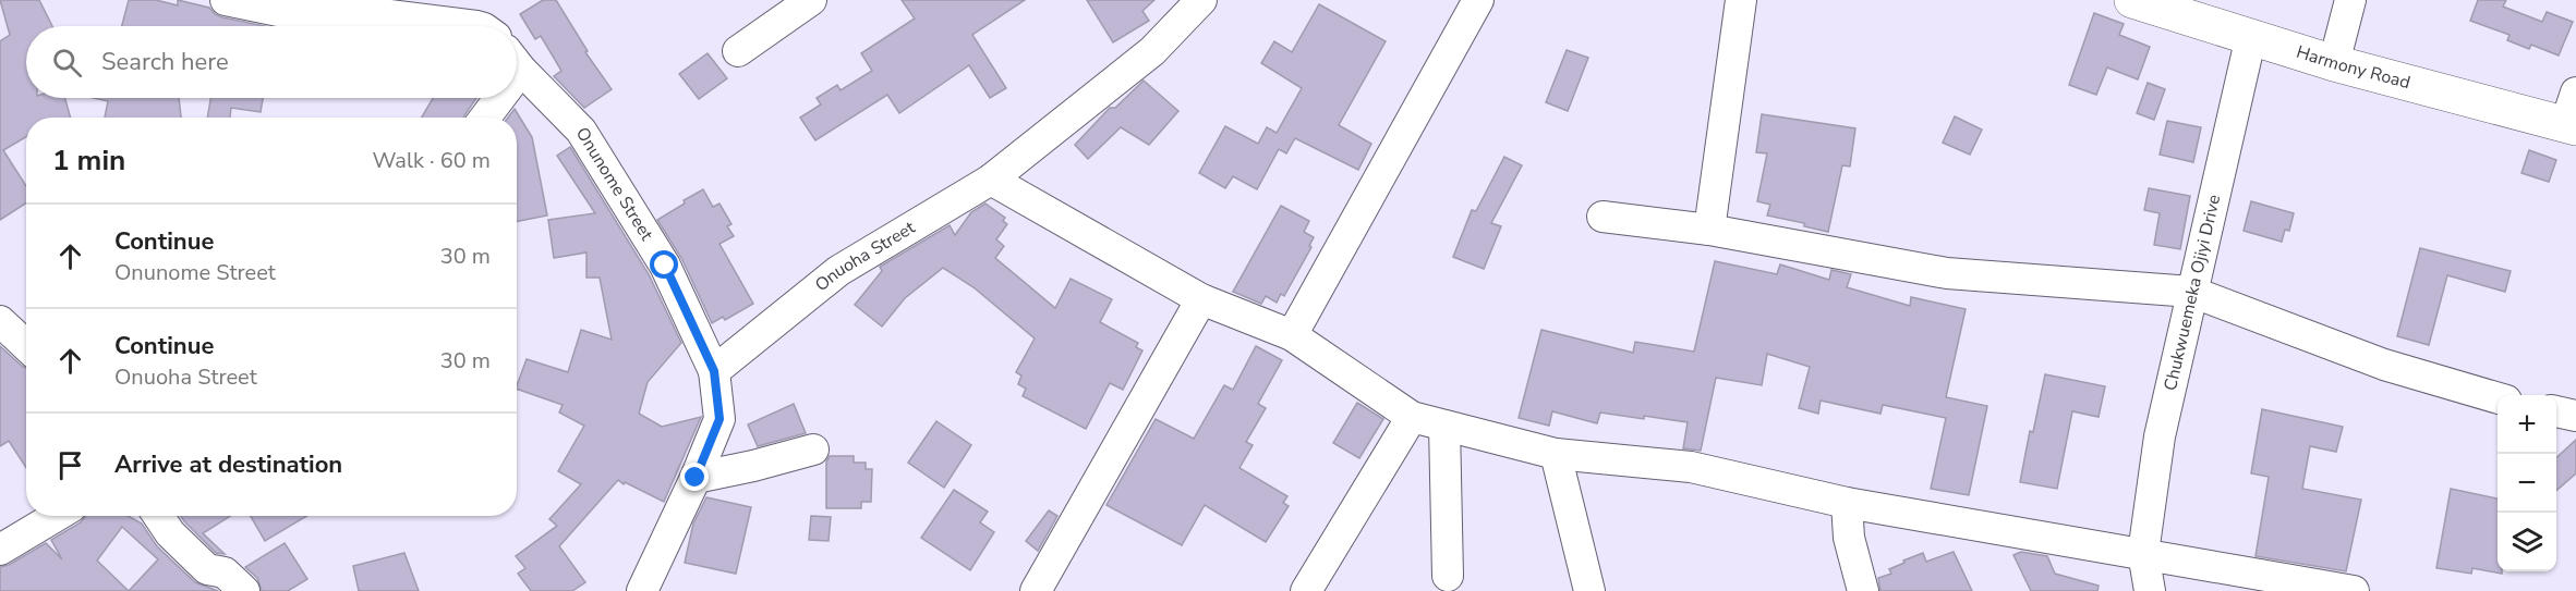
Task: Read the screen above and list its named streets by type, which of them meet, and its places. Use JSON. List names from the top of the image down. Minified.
{"streets":{"main road":["Harmony Road"],"street":["Onunome Street","Onuoha Street","Chukwuemeka Ojiyi Drive"]},"crossings":[["Harmony Road","Chukwuemeka Ojiyi Drive"],["Onunome Street","Onuoha Street"]],"page":{"search":"Search here","heading":["1 min","Walk · 60 m"],"list":[["Continue","Onunome Street","30 m"],["Continue","Onuoha Street","30 m"],"Arrive at destination"],"map_buttons":["+","−"]}}
